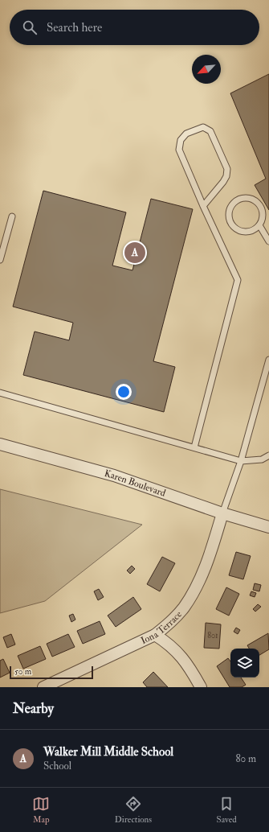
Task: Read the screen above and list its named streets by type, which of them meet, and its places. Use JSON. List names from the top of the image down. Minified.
{"streets":{"street":["Karen Boulevard","Iona Terrace"]},"crossings":[["Karen Boulevard","Iona Terrace"]],"house_numbers":["801"],"scale_bar":"50 m","north":"bottom left","page":{"search":"Search here","pins":"A","scale":"50 m","heading":"Nearby","list":[{"mark":"A","name":"Walker Mill Middle School","note":"School","value":"80 m"}],"nav":["Map","Directions","Saved"]}}
